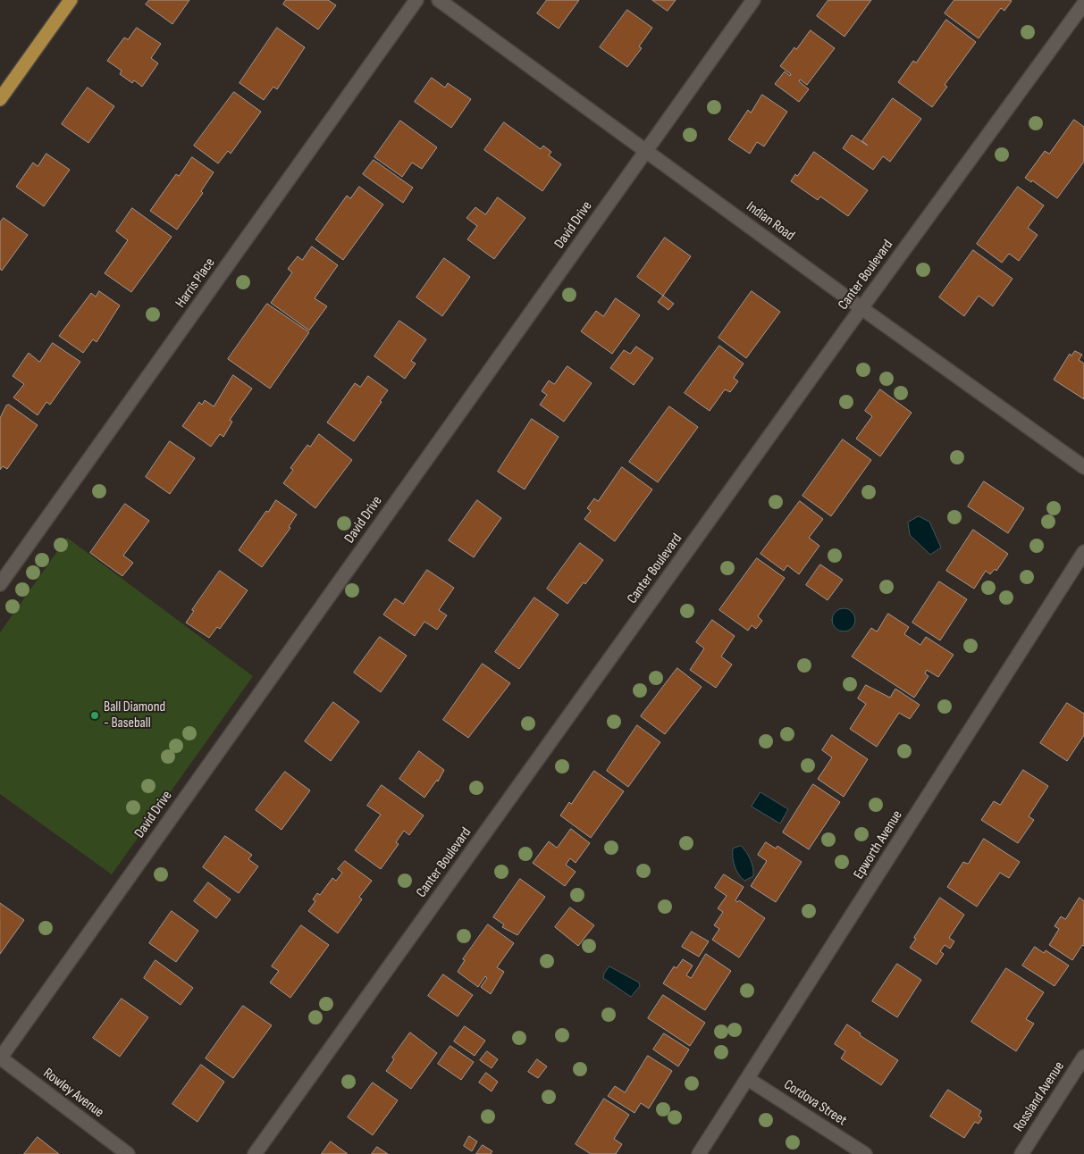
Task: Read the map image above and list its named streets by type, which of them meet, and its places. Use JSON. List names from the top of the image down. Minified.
{"streets":{"street":["Indian Road","David Drive","Canter Boulevard","Harris Place","Epworth Avenue","Rowley Avenue","Rossland Avenue","Cordova Street"]},"crossings":[["Indian Road","David Drive"],["Indian Road","Canter Boulevard"],["David Drive","Rowley Avenue"],["Epworth Avenue","Cordova Street"]],"places":["Ball Diamond - Baseball"]}
